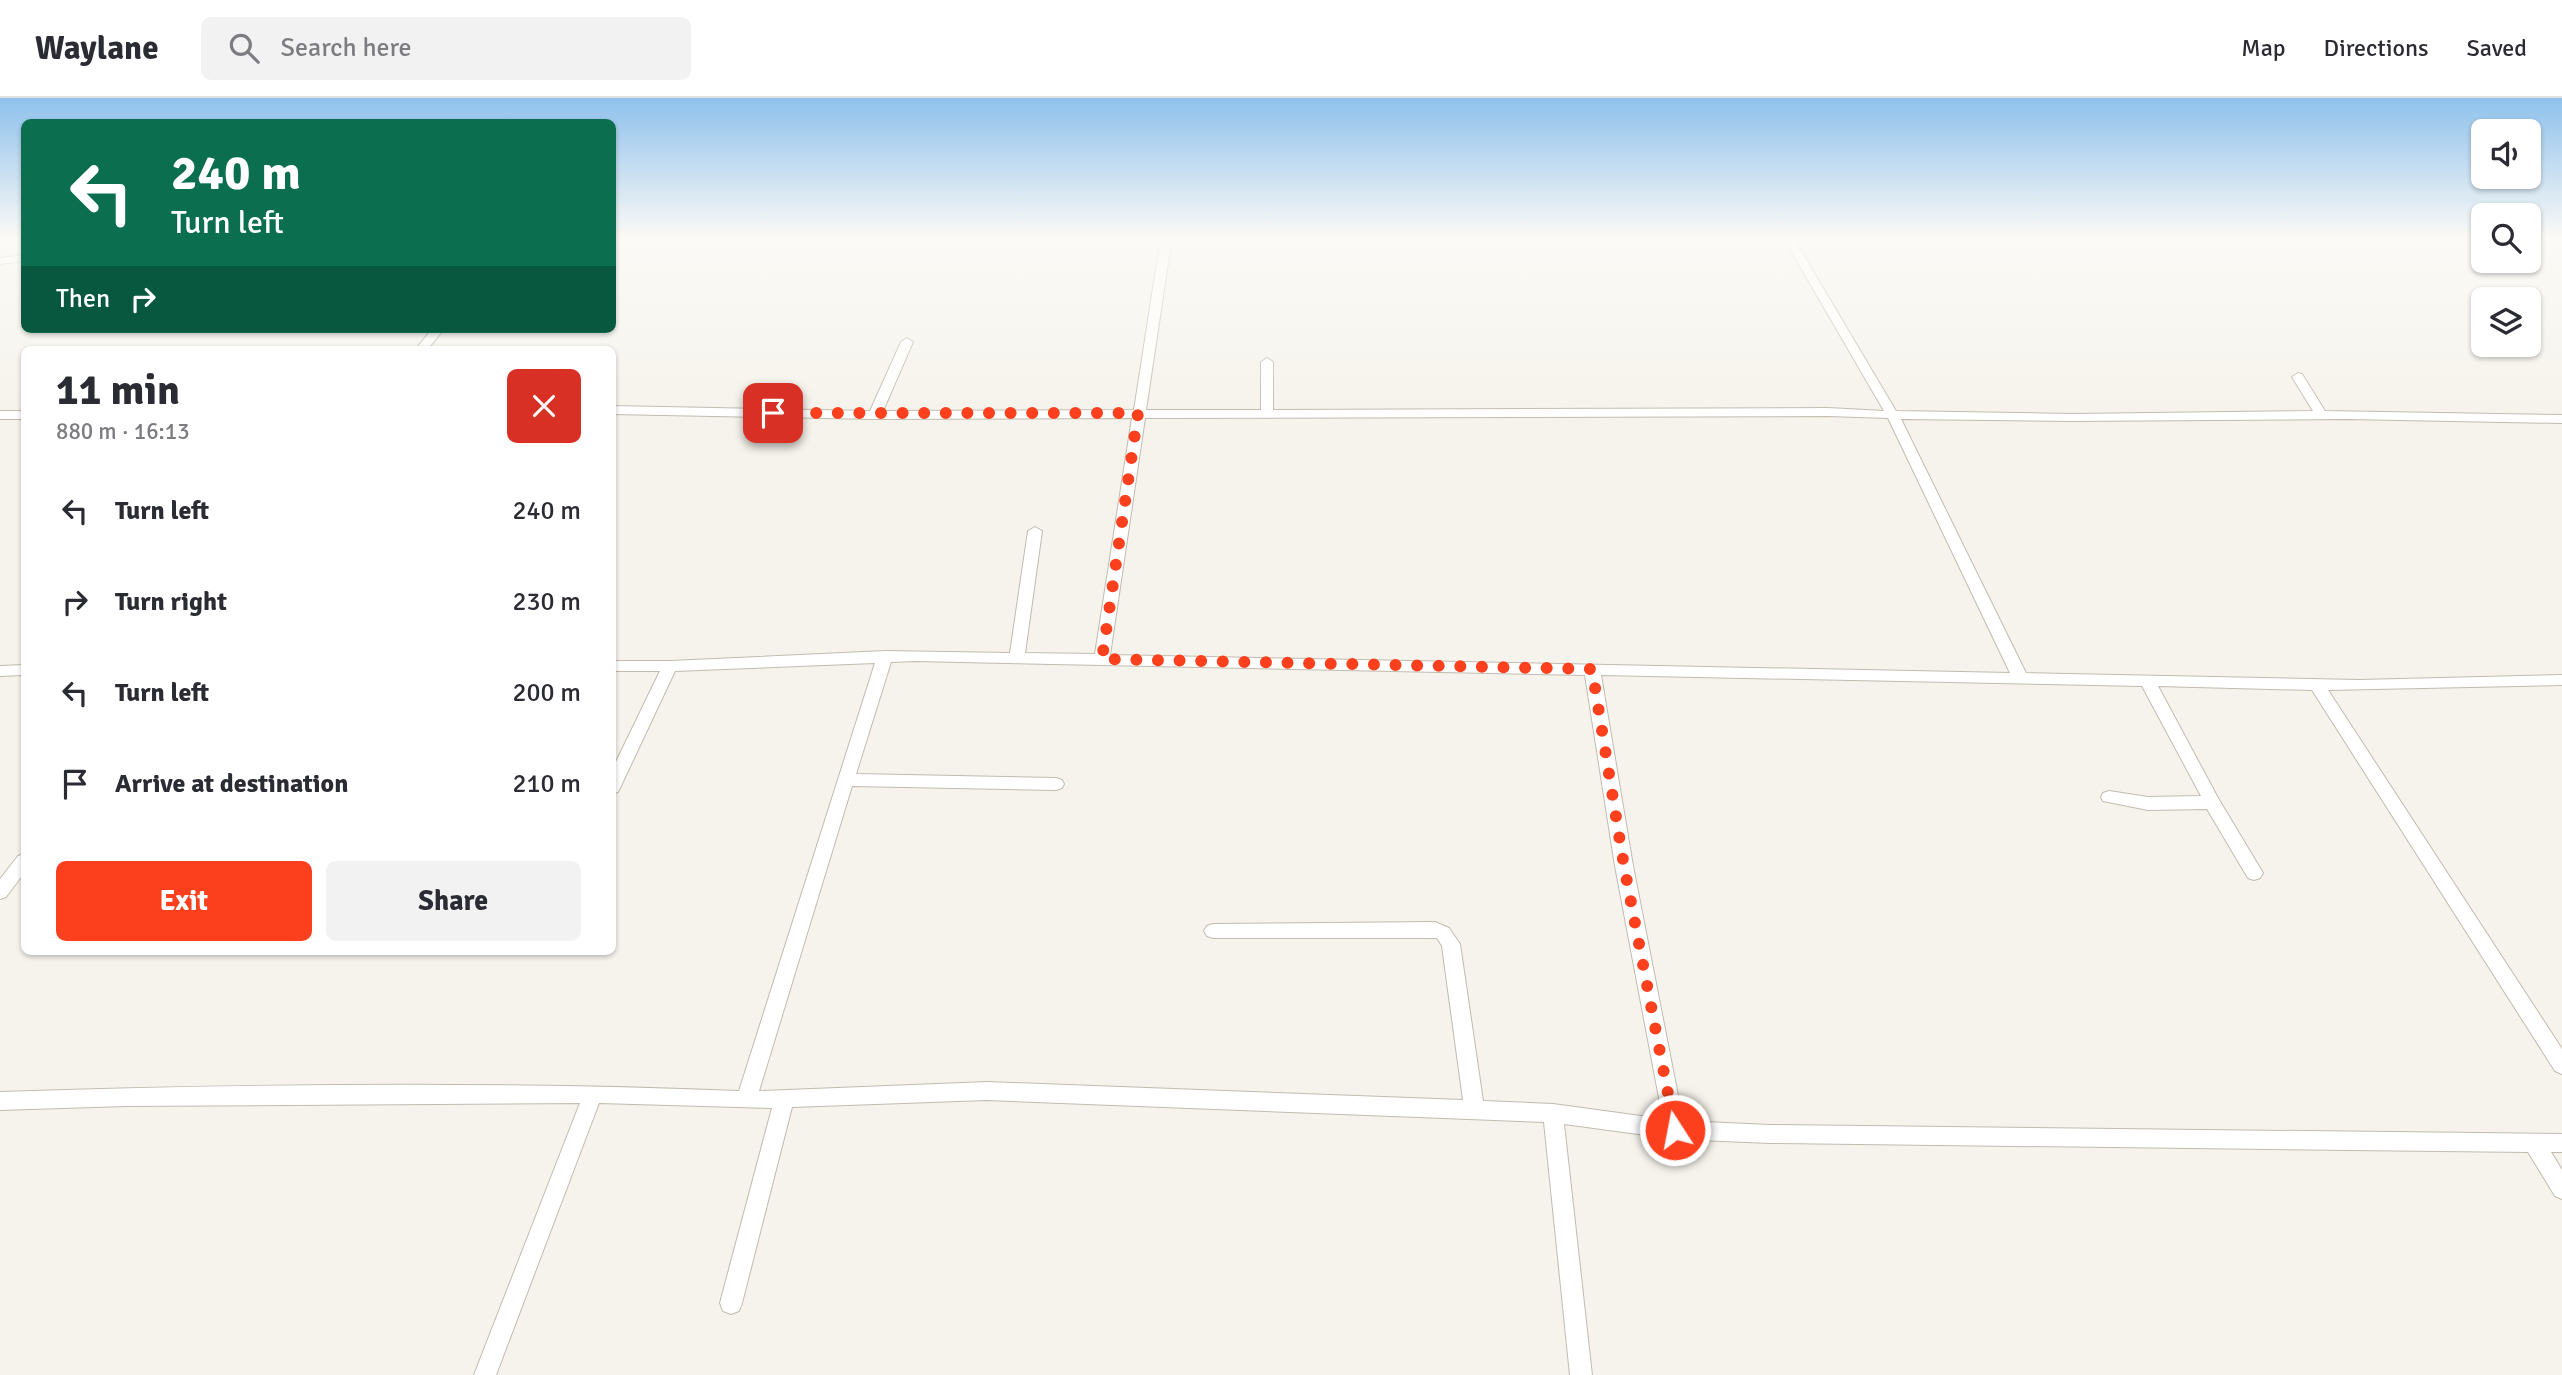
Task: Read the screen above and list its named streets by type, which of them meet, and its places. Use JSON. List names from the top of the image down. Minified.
{"page":{"header":"Waylane","search":"Search here","nav":["Map","Directions","Saved"],"turn":["240 m","Turn left"],"then":"Then","heading":["11 min","880 m · 16:13"],"list":[{"name":"Turn left","value":"240 m"},{"name":"Turn right","value":"230 m"},{"name":"Turn left","value":"200 m"},{"name":"Arrive at destination","value":"210 m"}],"buttons":["Exit","Share"]}}
